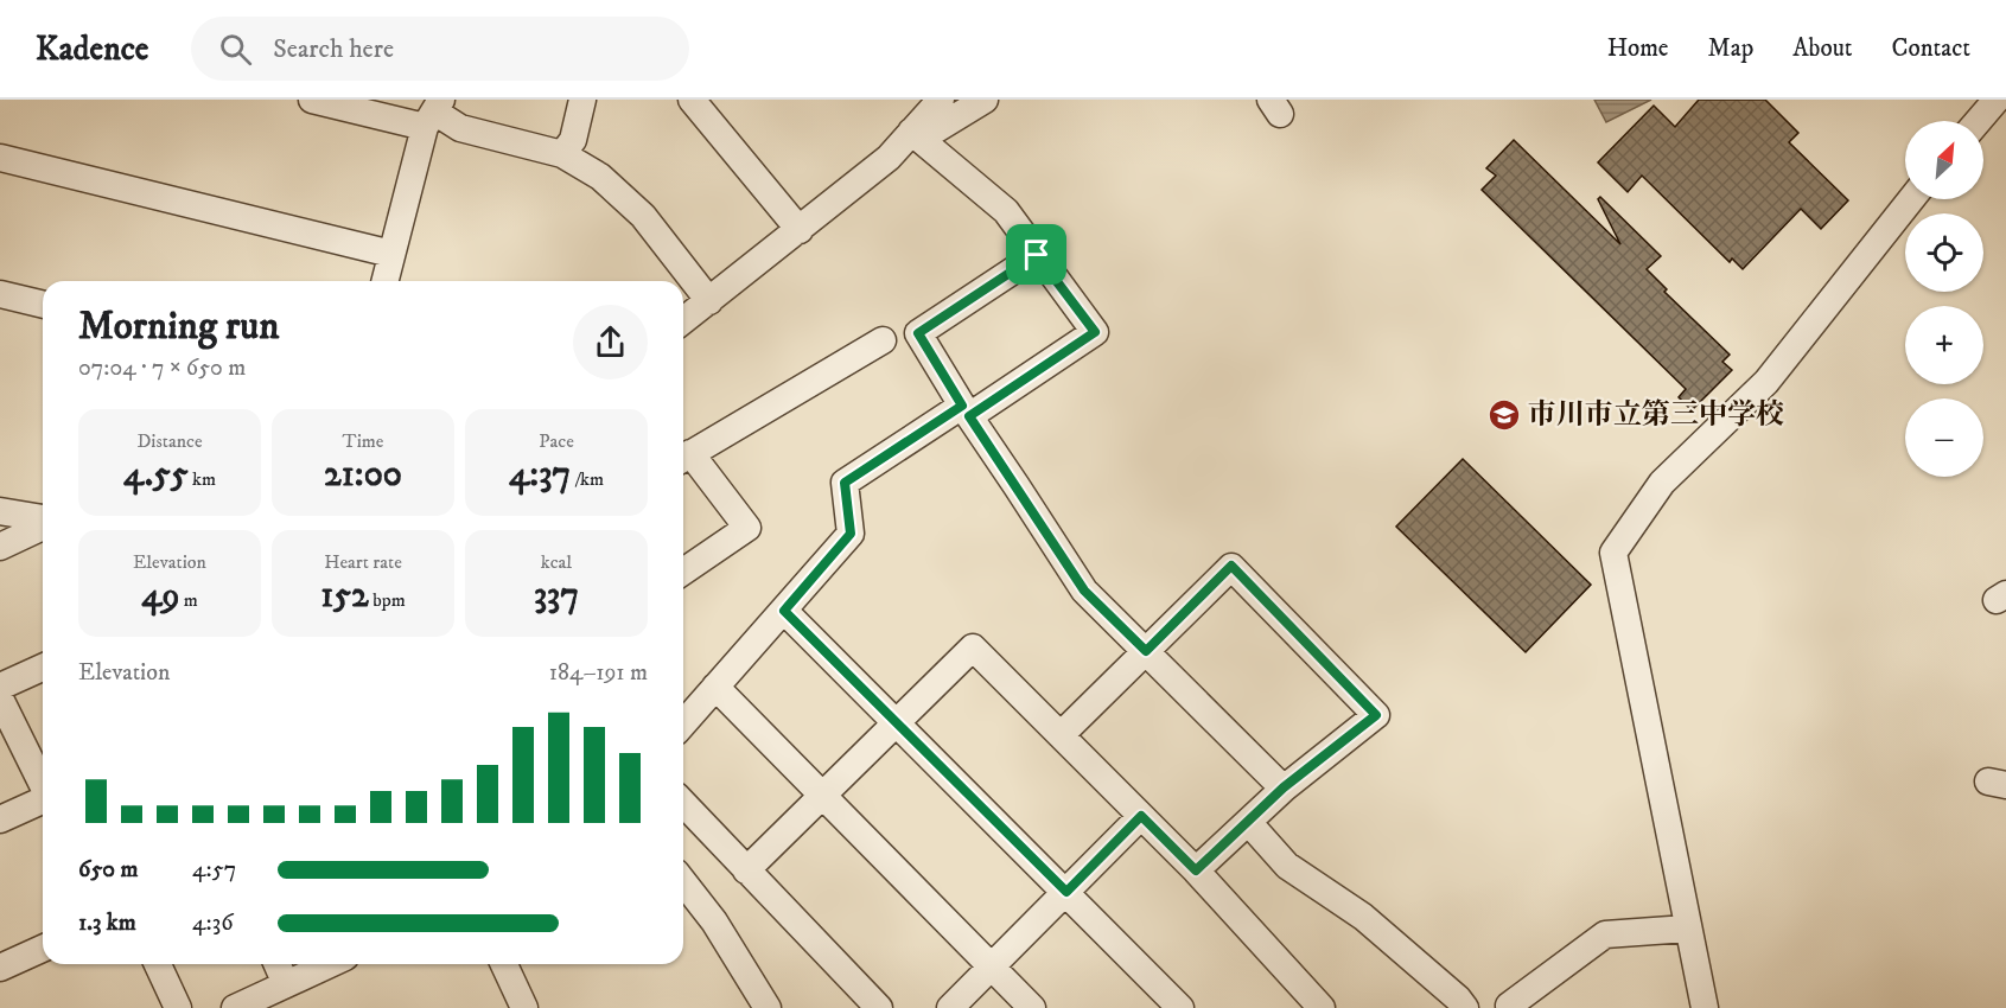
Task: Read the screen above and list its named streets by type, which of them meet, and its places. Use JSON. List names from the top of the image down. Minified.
{"places":{"school or university":["市川市立第三中学校"]},"north":"top right","page":{"header":"Kadence","search":"Search here","nav":["Home","Map","About","Contact"],"map_buttons":["+","−"],"heading":["Morning run","07:04 · 7 × 650 m"],"stats":[["Distance","4.55 km"],["Time","21:00"],["Pace","4:37 /km"],["Elevation","49 m"],["Heart rate","152 bpm"],["kcal","337"]],"chart":["Elevation","184–191 m"],"list":[{"name":"650 m","note":"4:57"},{"name":"1.3 km","note":"4:36"}]}}
